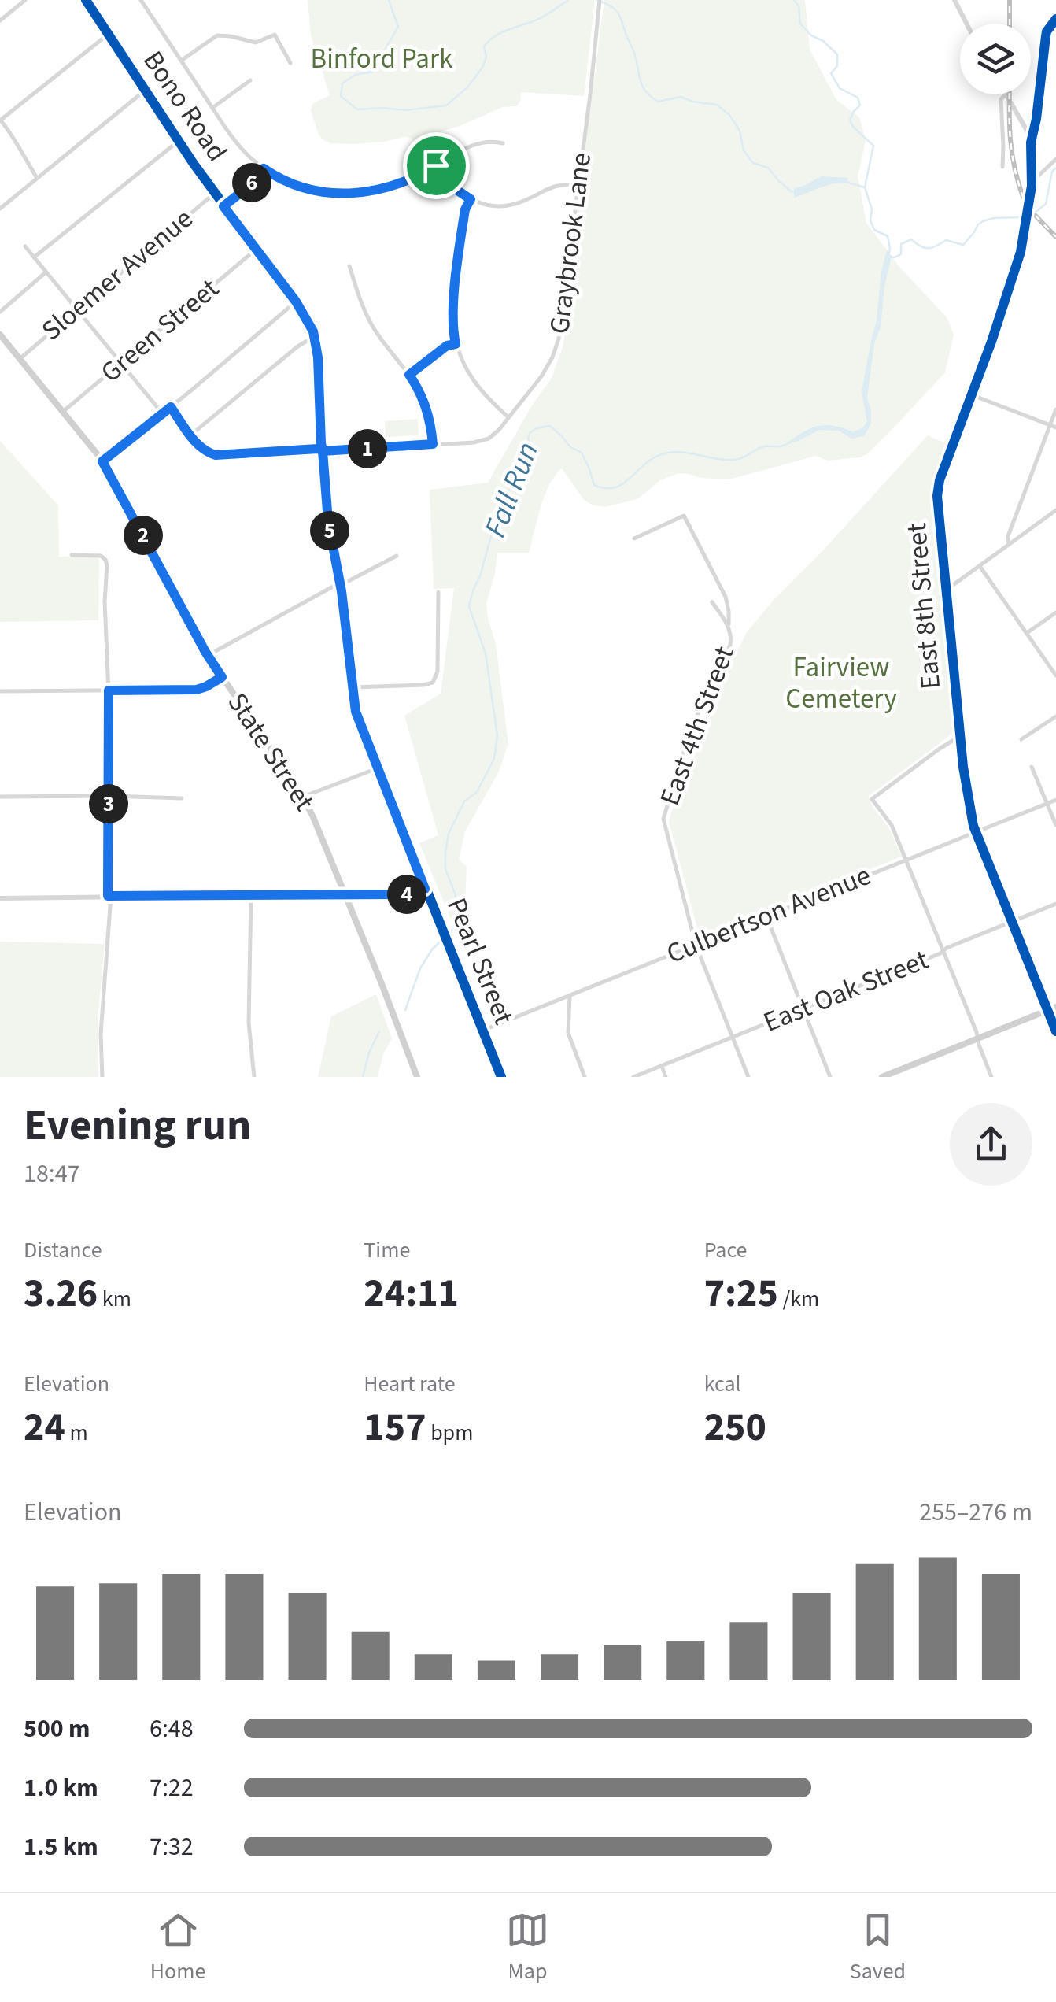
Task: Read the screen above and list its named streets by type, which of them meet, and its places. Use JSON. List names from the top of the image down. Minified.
{"streets":{"main road":["State Street"],"street":["Bono Road","Graybrook Lane","Sloemer Avenue","Green Street","East 8th Street","East 4th Street","Culbertson Avenue","Pearl Street","East Oak Street"]},"crossings":[["Bono Road","Graybrook Lane"],["Bono Road","Sloemer Avenue"],["Bono Road","Green Street"],["Bono Road","Pearl Street"],["Graybrook Lane","Pearl Street"],["Sloemer Avenue","State Street"],["Green Street","State Street"],["East 8th Street","Culbertson Avenue"],["East 8th Street","East Oak Street"],["East 4th Street","Culbertson Avenue"],["East 4th Street","East Oak Street"],["Culbertson Avenue","Pearl Street"]],"water":["Fall Run"],"parks":["Binford Park","Fairview Cemetery"],"page":{"pins":["6","1","5","2","3","4"],"heading":["Evening run","18:47"],"stats":[["Distance","3.26 km"],["Time","24:11"],["Pace","7:25 /km"],["Elevation","24 m"],["Heart rate","157 bpm"],["kcal","250"]],"chart":["Elevation","255–276 m"],"list":[{"name":"500 m","note":"6:48"},{"name":"1.0 km","note":"7:22"},{"name":"1.5 km","note":"7:32"}],"tabs":["Home","Map","Saved"]}}
